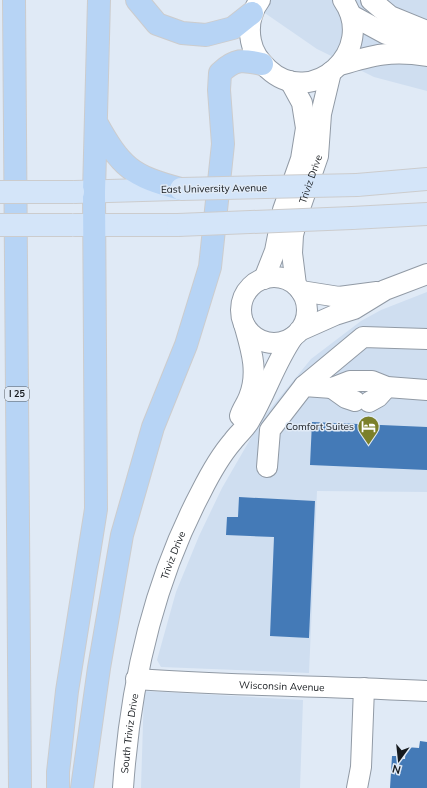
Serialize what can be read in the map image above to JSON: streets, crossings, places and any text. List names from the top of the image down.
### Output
{
  "streets": {
    "highway": ["I 25"],
    "main road": ["East University Avenue"],
    "street": ["Triviz Drive", "Wisconsin Avenue", "South Triviz Drive"]
  },
  "crossings": [
    ["Triviz Drive", "Wisconsin Avenue"],
    ["Triviz Drive", "South Triviz Drive"],
    ["Wisconsin Avenue", "South Triviz Drive"]
  ],
  "places": {
    "hotel": ["Comfort Suites"]
  },
  "north": "bottom"
}
